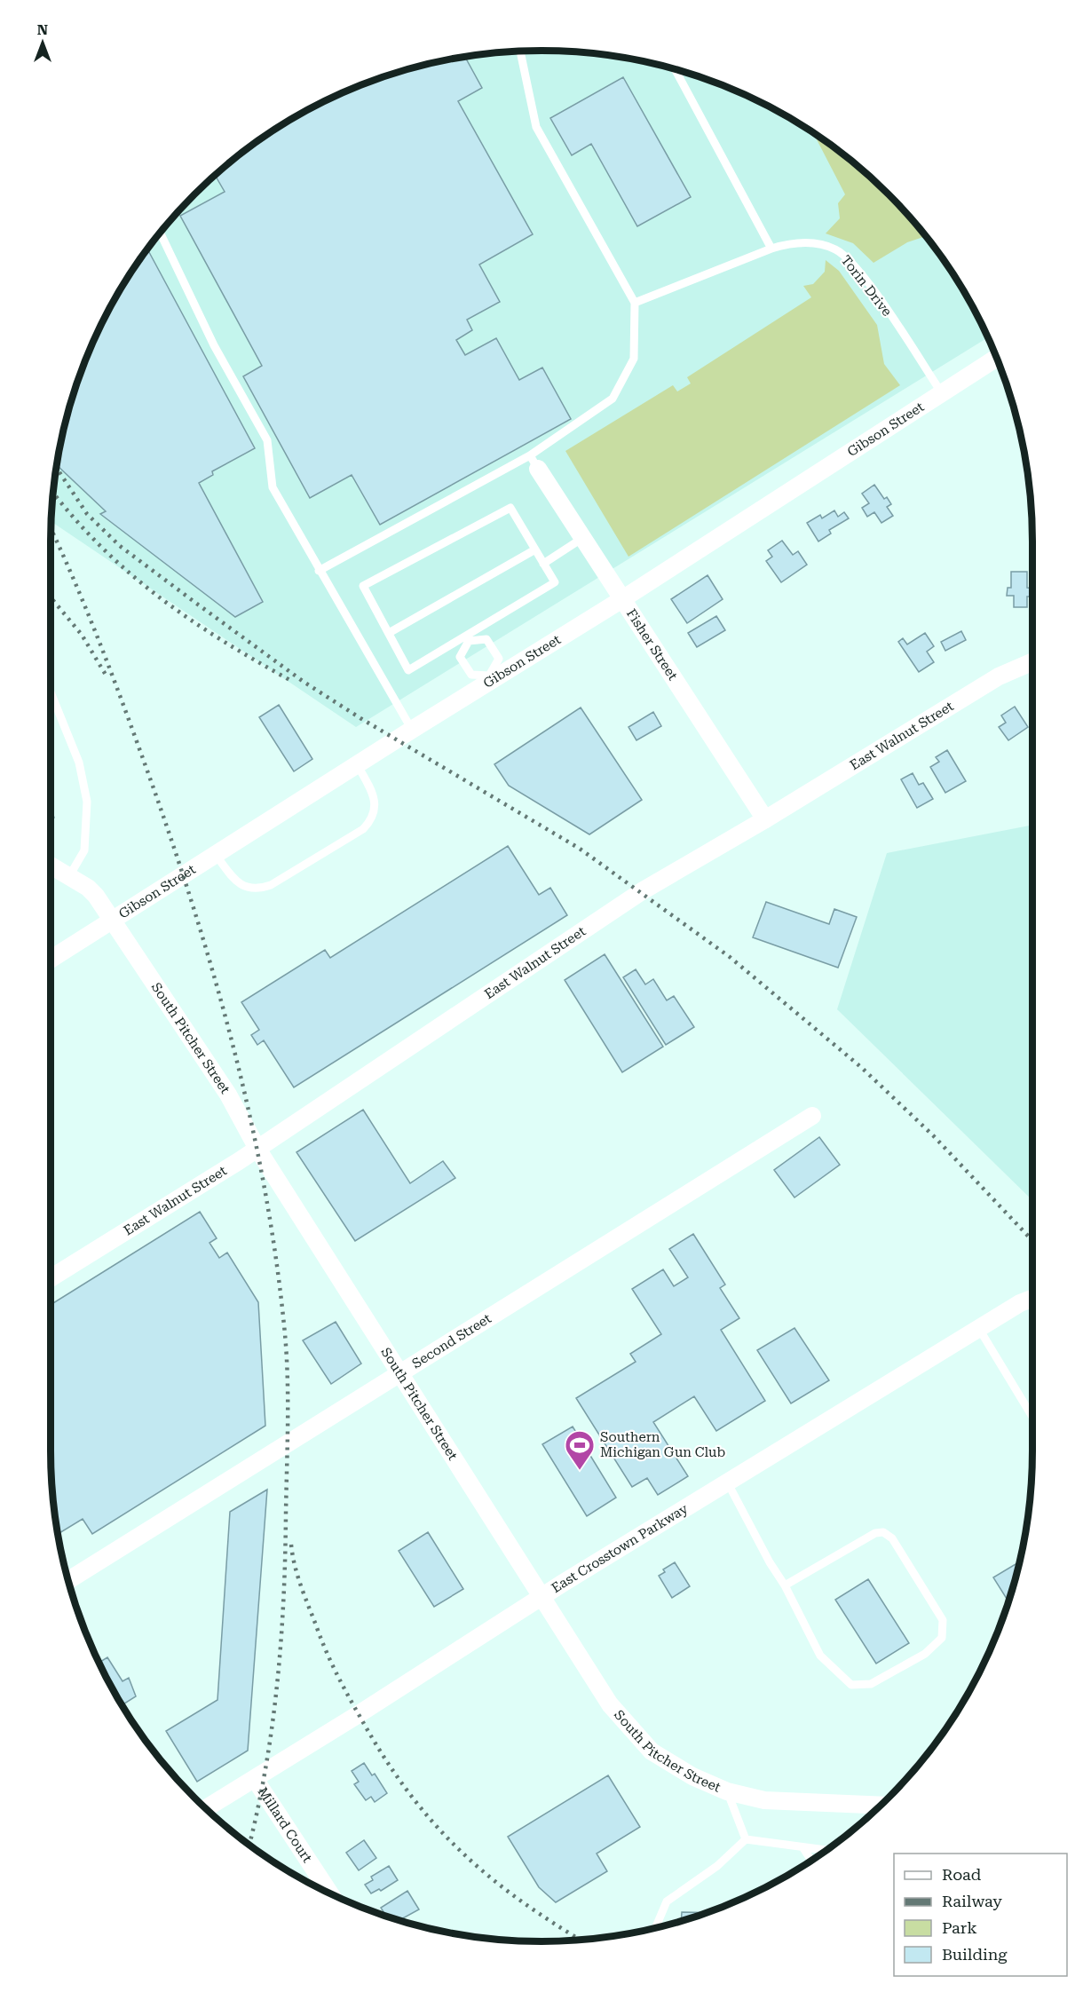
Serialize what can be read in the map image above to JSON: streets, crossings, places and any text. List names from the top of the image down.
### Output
{
  "streets": {
    "street": [
      "Gibson Street",
      "Fisher Street",
      "East Walnut Street",
      "South Pitcher Street",
      "Second Street",
      "East Crosstown Parkway",
      "Millard Court"
    ],
    "lane": ["Torin Drive"]
  },
  "crossings": [
    ["Torin Drive", "Gibson Street"],
    ["Gibson Street", "Fisher Street"],
    ["Gibson Street", "South Pitcher Street"],
    ["Fisher Street", "East Walnut Street"],
    ["East Walnut Street", "South Pitcher Street"],
    ["South Pitcher Street", "Second Street"],
    ["South Pitcher Street", "East Crosstown Parkway"],
    ["East Crosstown Parkway", "Millard Court"]
  ],
  "places": {
    "sports": ["Southern Michigan Gun Club"]
  },
  "legend": [
    "Road",
    "Railway",
    "Park",
    "Building"
  ],
  "north": "top"
}
